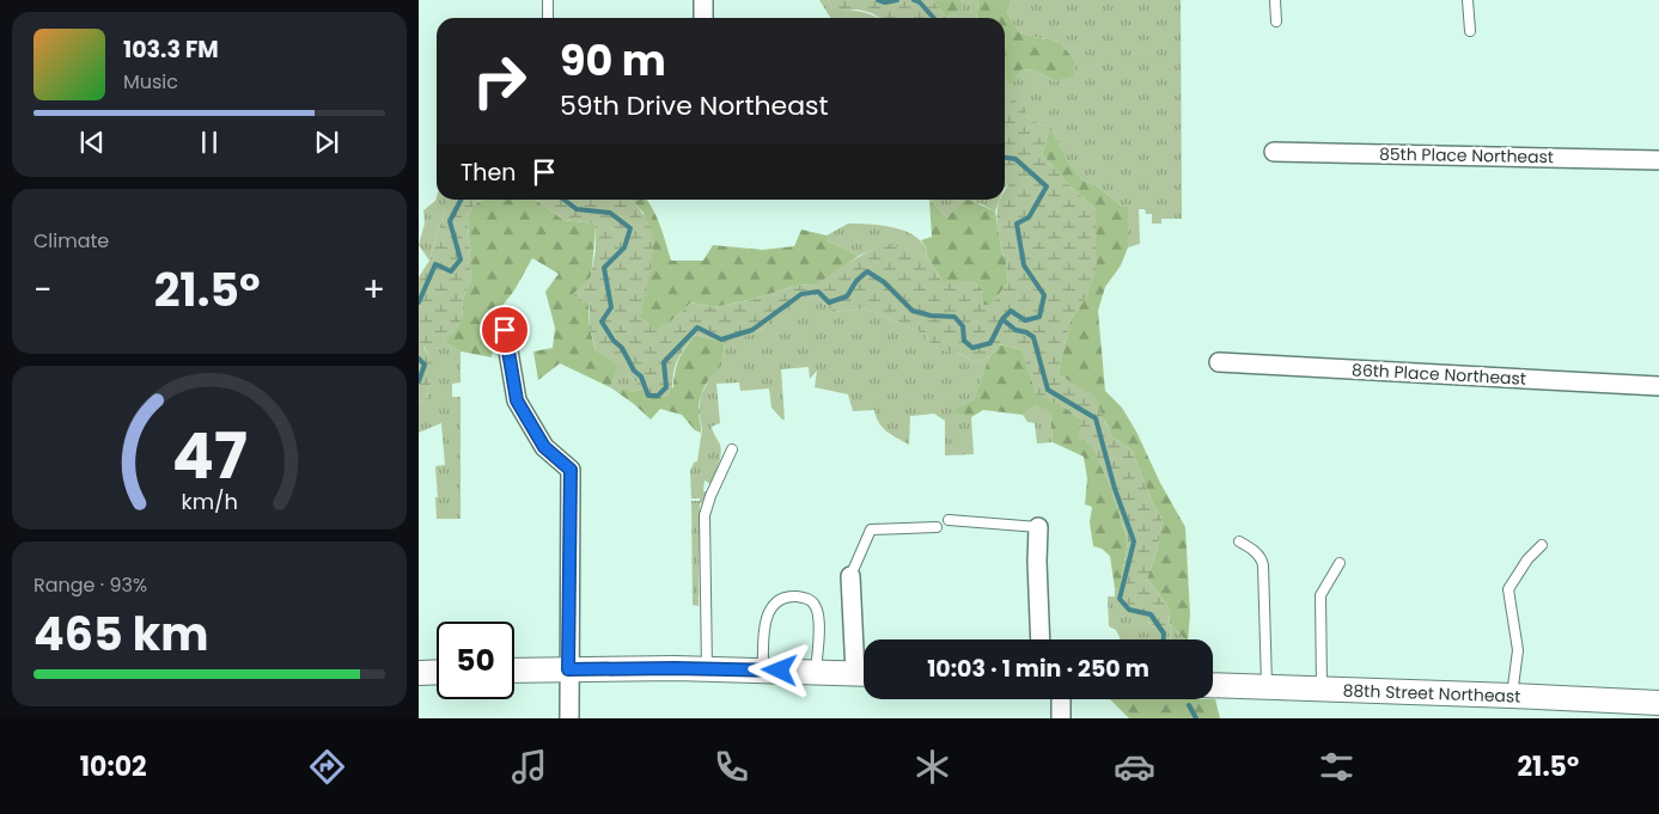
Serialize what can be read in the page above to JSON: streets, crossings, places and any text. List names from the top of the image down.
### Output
{
  "streets": {
    "main road": ["88th Street Northeast"],
    "street": ["85th Place Northeast", "86th Place Northeast"]
  },
  "page": {
    "turn": ["90 m", "59th Drive Northeast"],
    "song": ["103.3 FM", "Music"],
    "then": "Then",
    "tile": [
      "Climate",
      ["Range · 93%", "465 km"]
    ],
    "heat": ["−", "21.5°", "+"],
    "limit": "50",
    "trip": "10:03 · 1 min · 250 m",
    "tabs": ["10:02", "21.5°"],
    "gauge": ["47", "km/h"]
  }
}
